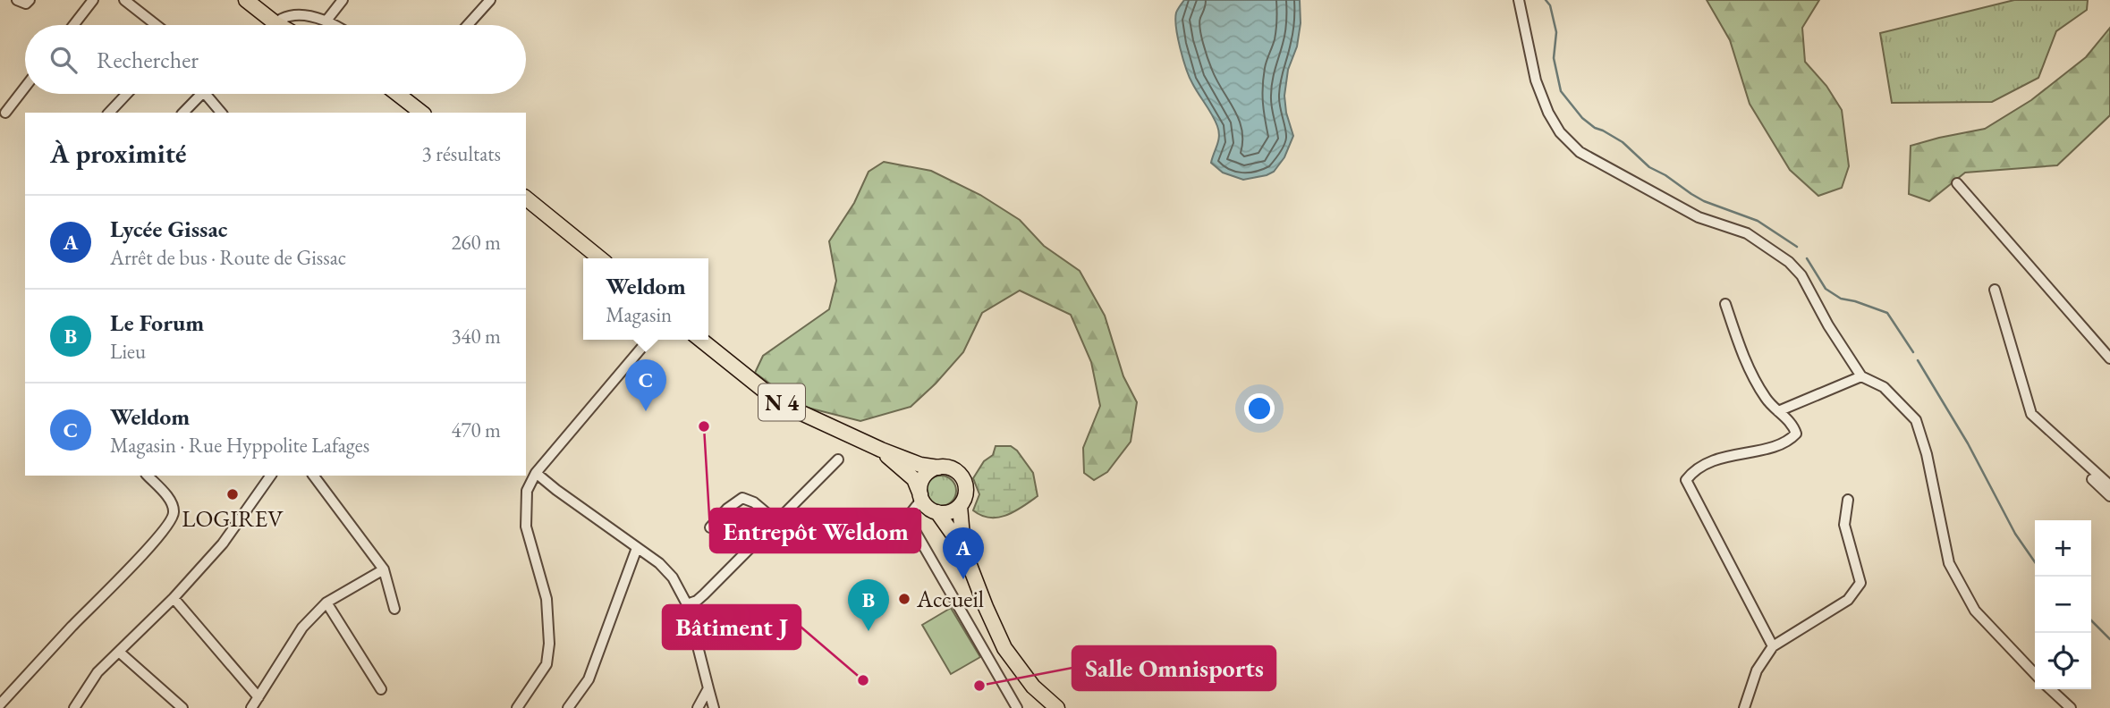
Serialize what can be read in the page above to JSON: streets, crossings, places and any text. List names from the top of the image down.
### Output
{
  "streets": {
    "main road": ["N 4"]
  },
  "places": [
    "Entrepôt Weldom",
    "LOGIREV",
    "Accueil",
    "Bâtiment J",
    "Salle Omnisports"
  ],
  "page": {
    "search": "Rechercher",
    "heading": ["À proximité", "3 résultats"],
    "list": [
      {
        "mark": "A",
        "name": "Lycée Gissac",
        "note": "Arrêt de bus · Route de Gissac",
        "value": "260 m"
      },
      {
        "mark": "B",
        "name": "Le Forum",
        "note": "Lieu",
        "value": "340 m"
      },
      {
        "mark": "C",
        "name": "Weldom",
        "note": "Magasin · Rue Hyppolite Lafages",
        "value": "470 m"
      }
    ],
    "popup": ["Weldom", "Magasin"],
    "pins": ["C", "A", "B"],
    "map_buttons": ["+", "−"]
  }
}
